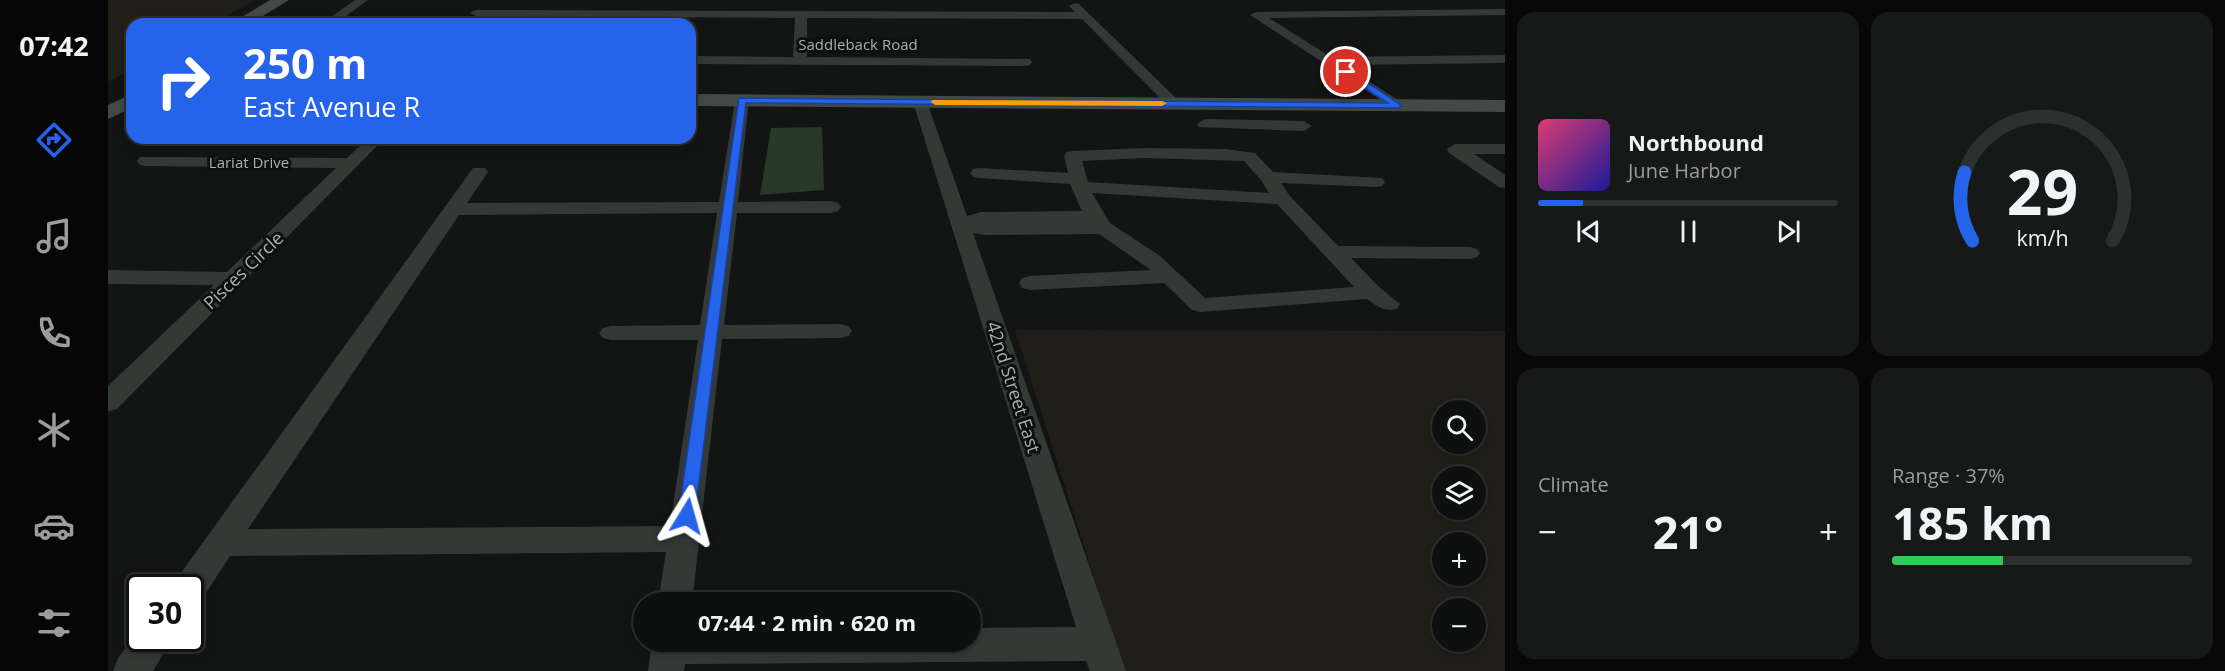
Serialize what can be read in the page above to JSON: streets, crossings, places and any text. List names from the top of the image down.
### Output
{
  "streets": {
    "street": [
      "Saddleback Road",
      "Lariat Drive",
      "Pisces Circle",
      "42nd Street East"
    ]
  },
  "crossings": [
    ["Lariat Drive", "Pisces Circle"]
  ],
  "page": {
    "tabs": "07:42",
    "turn": ["250 m", "East Avenue R"],
    "song": ["Northbound", "June Harbor"],
    "tile": [
      "Climate",
      ["Range · 37%", "185 km"]
    ],
    "map_buttons": ["+", "−"],
    "heat": ["−", "21°", "+"],
    "limit": "30",
    "trip": "07:44 · 2 min · 620 m",
    "gauge": ["29", "km/h"]
  }
}
